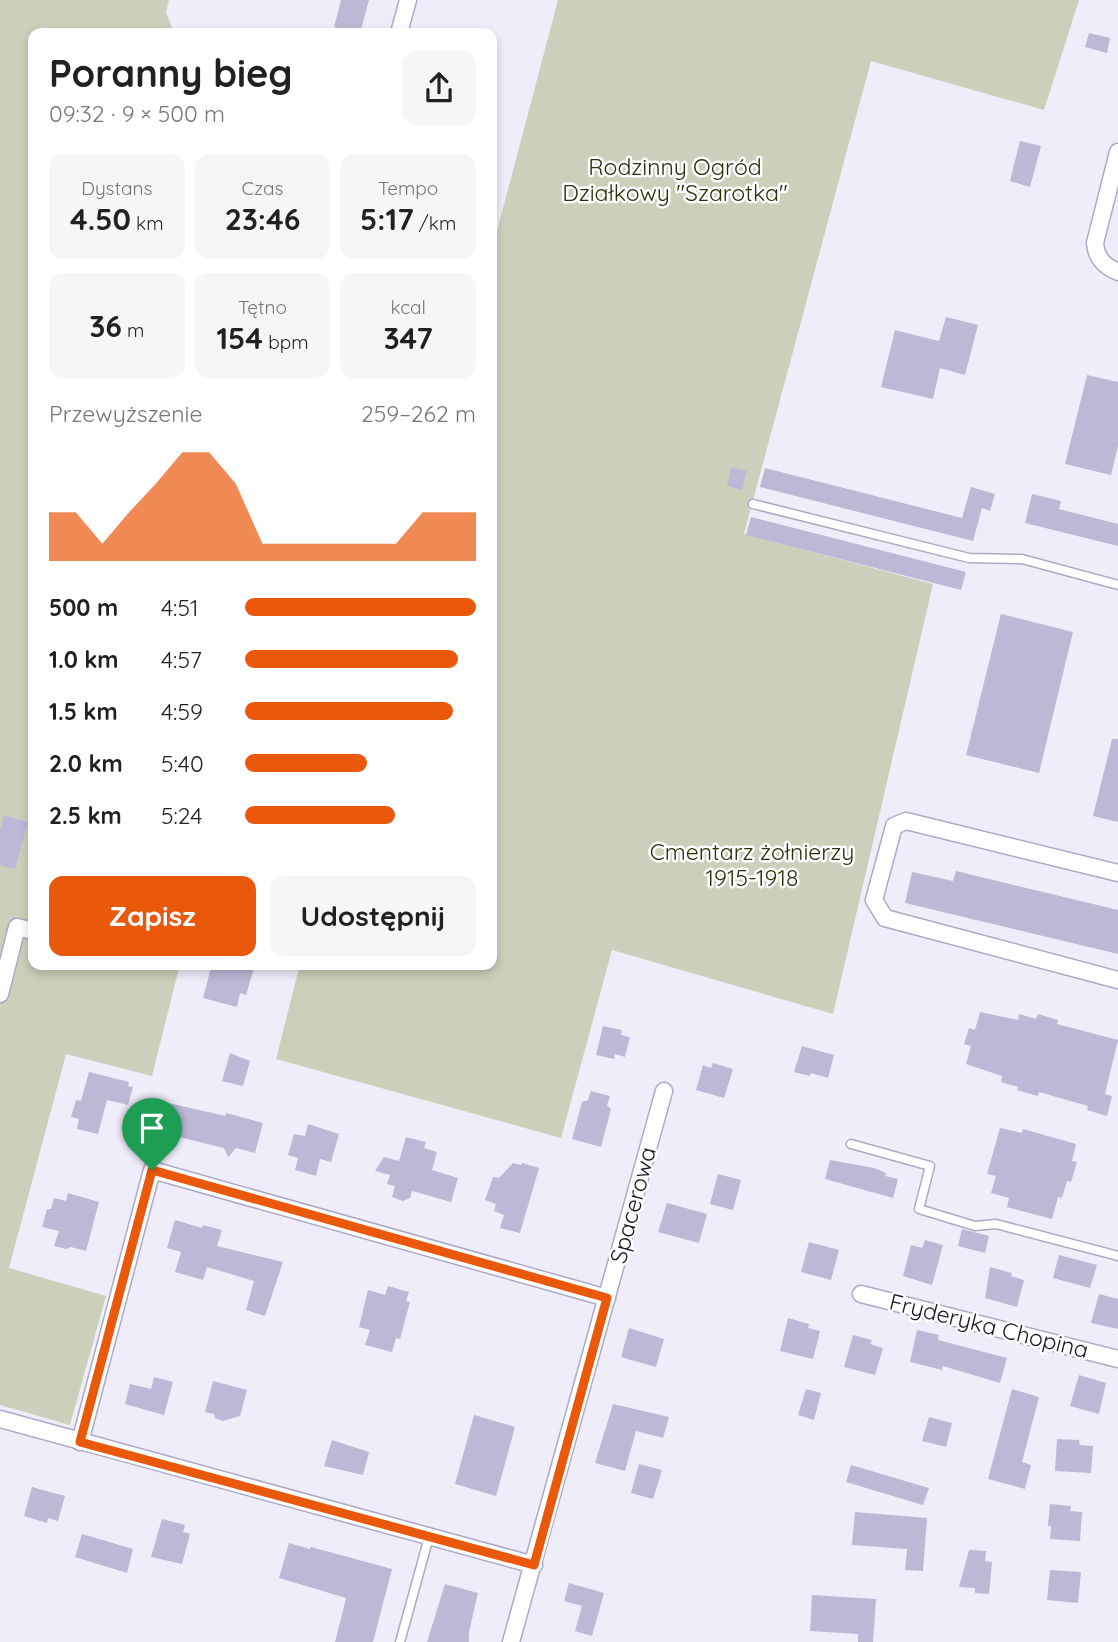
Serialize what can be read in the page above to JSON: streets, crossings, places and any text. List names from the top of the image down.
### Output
{
  "streets": {
    "street": ["Spacerowa", "Fryderyka Chopina"]
  },
  "parks": ["Rodzinny Ogród Działkowy \"Szarotka\"", "Cmentarz żołnierzy 1915-1918"],
  "page": {
    "heading": ["Poranny bieg", "09:32 · 9 × 500 m"],
    "stats": [
      ["Dystans", "4.50 km"],
      ["Czas", "23:46"],
      ["Tempo", "5:17 /km"],
      ["36 m"],
      ["Tętno", "154 bpm"],
      ["kcal", "347"]
    ],
    "chart": ["Przewyższenie", "259–262 m"],
    "list": [
      {
        "name": "500 m",
        "note": "4:51"
      },
      {
        "name": "1.0 km",
        "note": "4:57"
      },
      {
        "name": "1.5 km",
        "note": "4:59"
      },
      {
        "name": "2.0 km",
        "note": "5:40"
      },
      {
        "name": "2.5 km",
        "note": "5:24"
      }
    ],
    "buttons": ["Zapisz", "Udostępnij"]
  }
}
